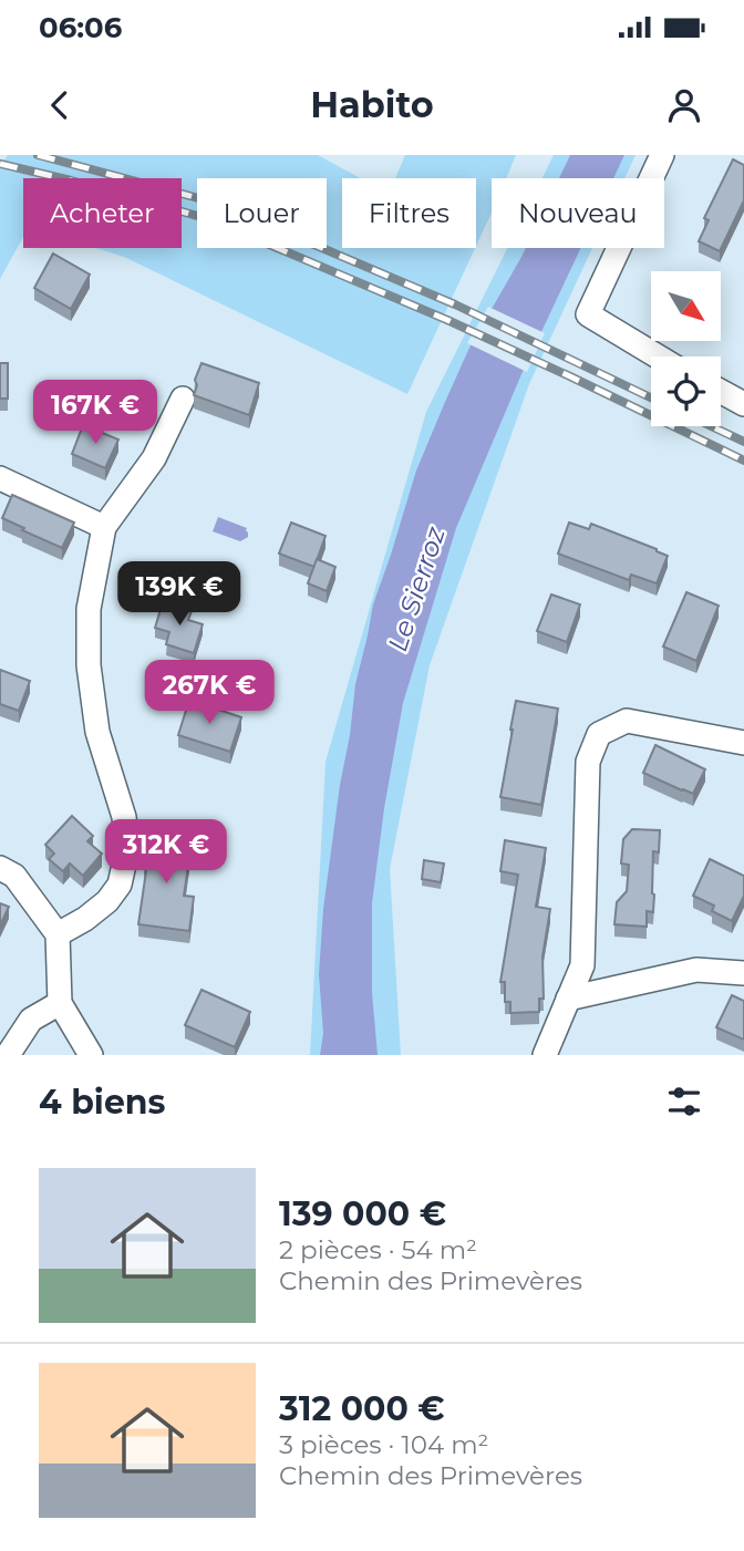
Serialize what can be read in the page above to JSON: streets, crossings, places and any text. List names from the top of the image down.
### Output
{
  "water": ["Le Sierroz"],
  "north": "bottom right",
  "page": {
    "status": "06:06",
    "header": "Habito",
    "chip": [
      "Acheter",
      "Louer",
      "Filtres",
      "Nouveau"
    ],
    "price": [
      "167K €",
      "139K €",
      "267K €",
      "312K €"
    ],
    "heading": "4 biens",
    "list": [
      {
        "name": "139 000 €",
        "note": "2 pièces · 54 m² · Chemin des Primevères"
      },
      {
        "name": "312 000 €",
        "note": "3 pièces · 104 m² · Chemin des Primevères"
      }
    ]
  }
}
